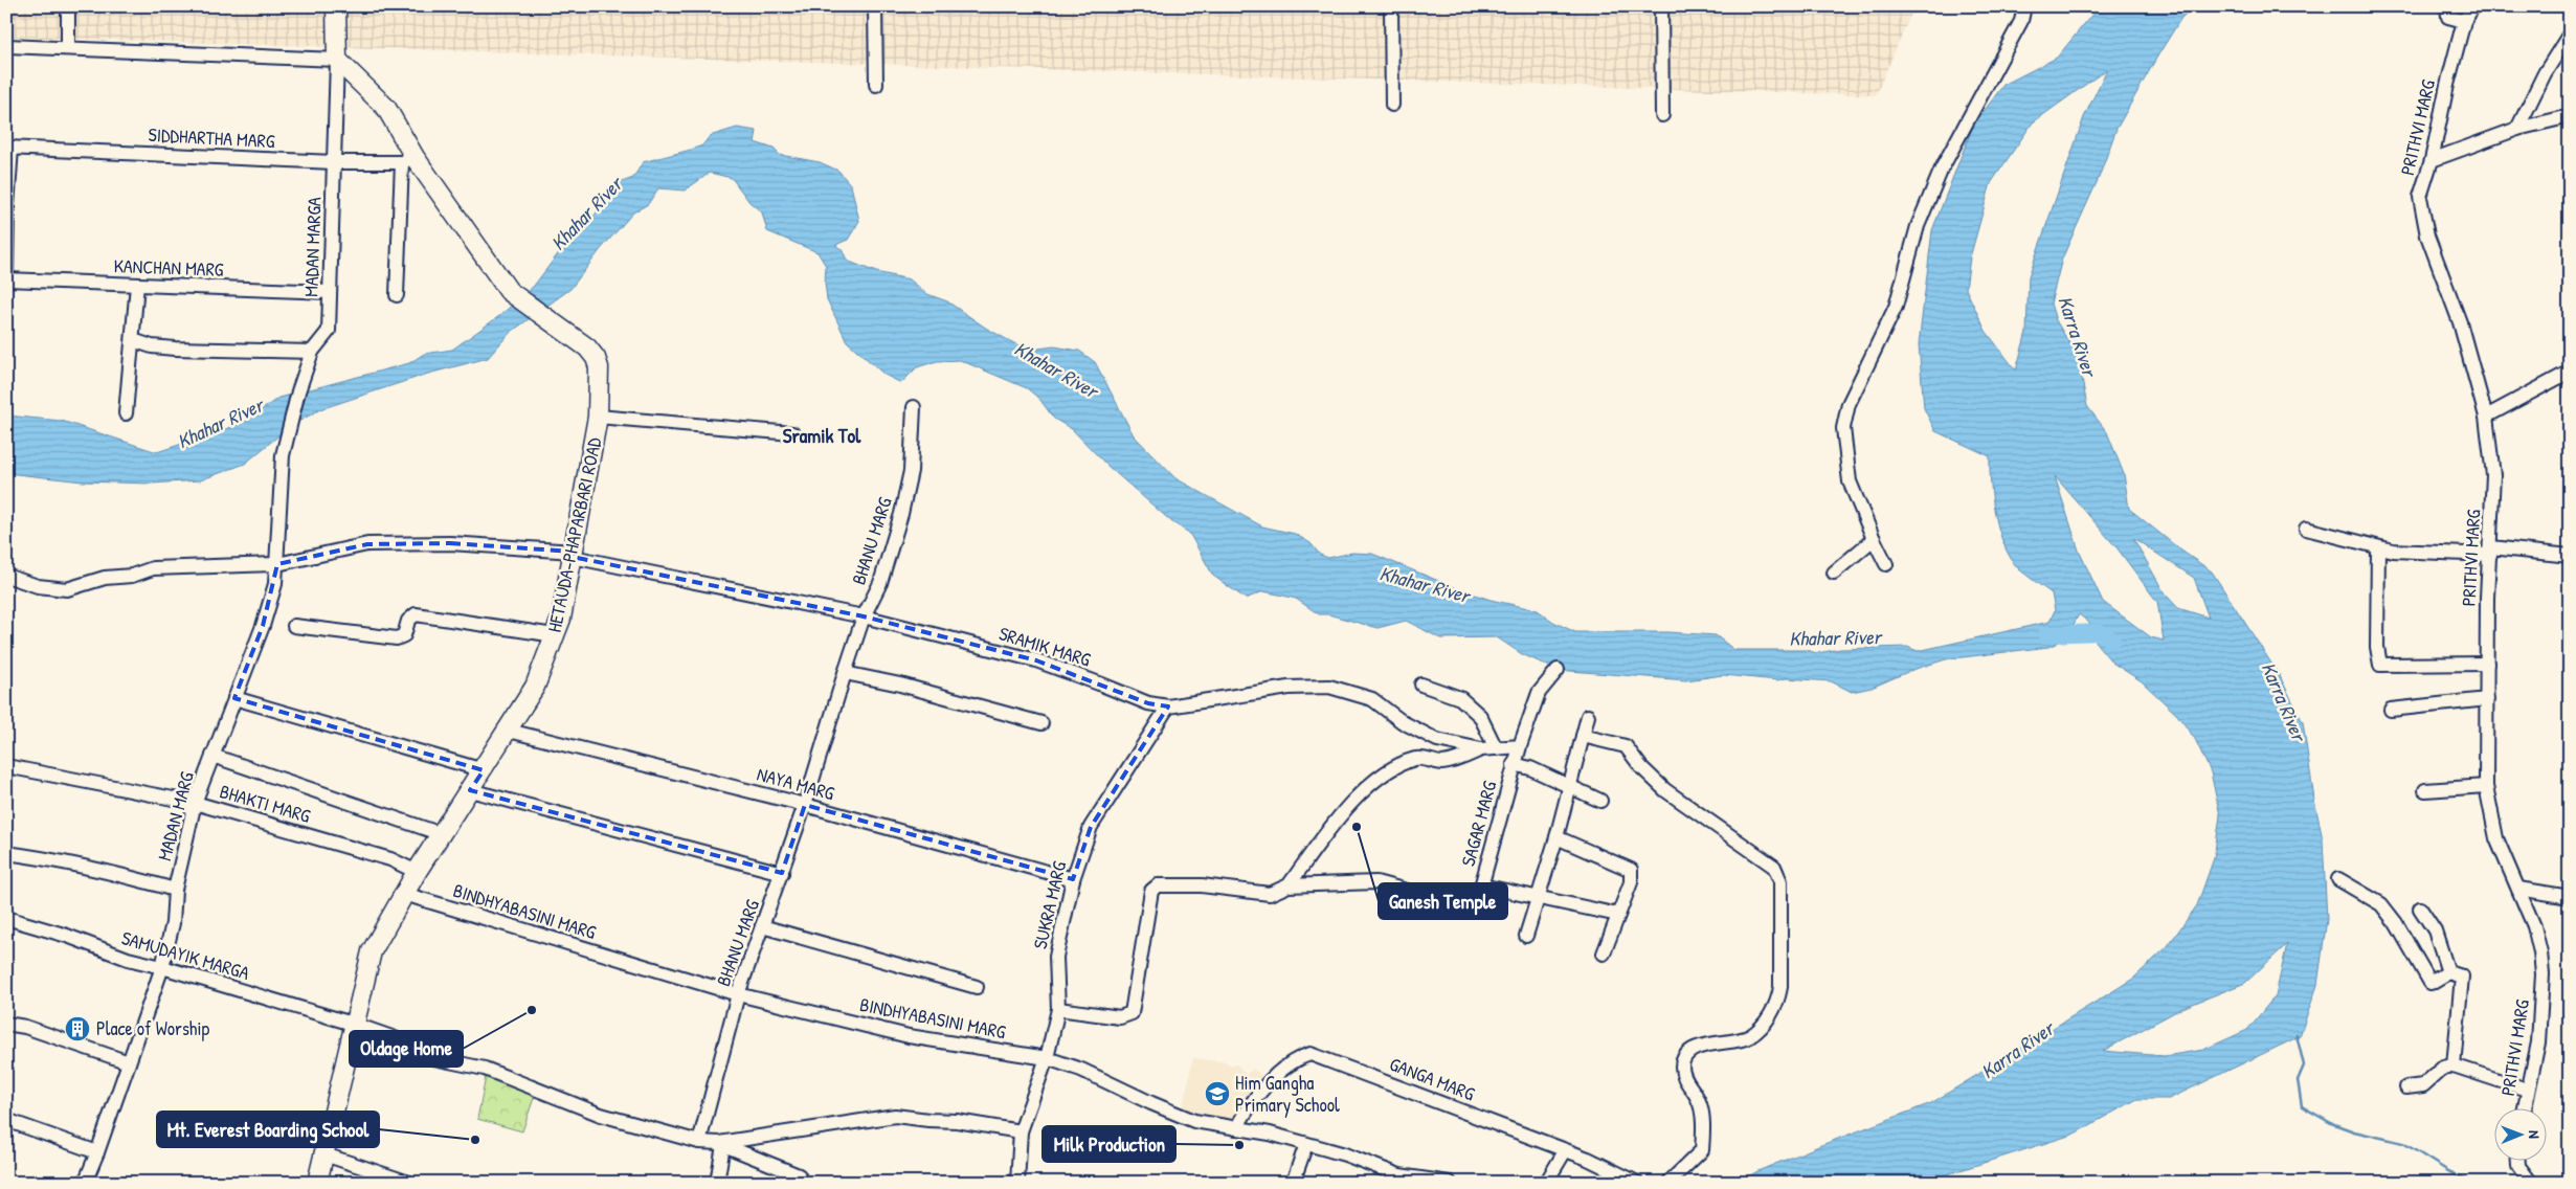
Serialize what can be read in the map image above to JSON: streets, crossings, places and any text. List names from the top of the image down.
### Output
{
  "streets": {
    "highway": ["HETAUDA-PHAPARBARI ROAD"],
    "street": [
      "PRITHVI MARG",
      "SIDDHARTHA MARG",
      "MADAN MARGA",
      "KANCHAN MARG",
      "BHANU MARG",
      "SRAMIK MARG",
      "NAYA MARG",
      "BHAKTI MARG",
      "MADAN MARG",
      "SAGAR MARG",
      "SUKRA MARG",
      "BINDHYABASINI MARG",
      "SAMUDAYIK MARGA",
      "GANGA MARG"
    ]
  },
  "crossings": [
    ["SIDDHARTHA MARG", "MADAN MARGA"],
    ["SIDDHARTHA MARG", "HETAUDA-PHAPARBARI ROAD"],
    ["MADAN MARGA", "KANCHAN MARG"],
    ["MADAN MARGA", "HETAUDA-PHAPARBARI ROAD"],
    ["MADAN MARGA", "MADAN MARG"],
    ["HETAUDA-PHAPARBARI ROAD", "SRAMIK MARG"],
    ["HETAUDA-PHAPARBARI ROAD", "NAYA MARG"],
    ["HETAUDA-PHAPARBARI ROAD", "BHAKTI MARG"],
    ["HETAUDA-PHAPARBARI ROAD", "BINDHYABASINI MARG"],
    ["HETAUDA-PHAPARBARI ROAD", "SAMUDAYIK MARGA"],
    ["BHANU MARG", "SRAMIK MARG"],
    ["BHANU MARG", "NAYA MARG"],
    ["BHANU MARG", "BINDHYABASINI MARG"],
    ["SRAMIK MARG", "MADAN MARG"],
    ["SRAMIK MARG", "SAGAR MARG"],
    ["SRAMIK MARG", "SUKRA MARG"],
    ["NAYA MARG", "SUKRA MARG"],
    ["BHAKTI MARG", "MADAN MARG"],
    ["MADAN MARG", "SAMUDAYIK MARGA"],
    ["SUKRA MARG", "BINDHYABASINI MARG"],
    ["BINDHYABASINI MARG", "GANGA MARG"]
  ],
  "districts": ["Sramik Tol"],
  "water": ["Khahar River", "Karra River"],
  "places": {
    "other": [
      "Ganesh Temple",
      "Oldage Home",
      "Mt. Everest Boarding School",
      "Milk Production"
    ],
    "building": ["Place of Worship"],
    "school or university": ["Him Gangha Primary School"]
  },
  "north": "right"
}
